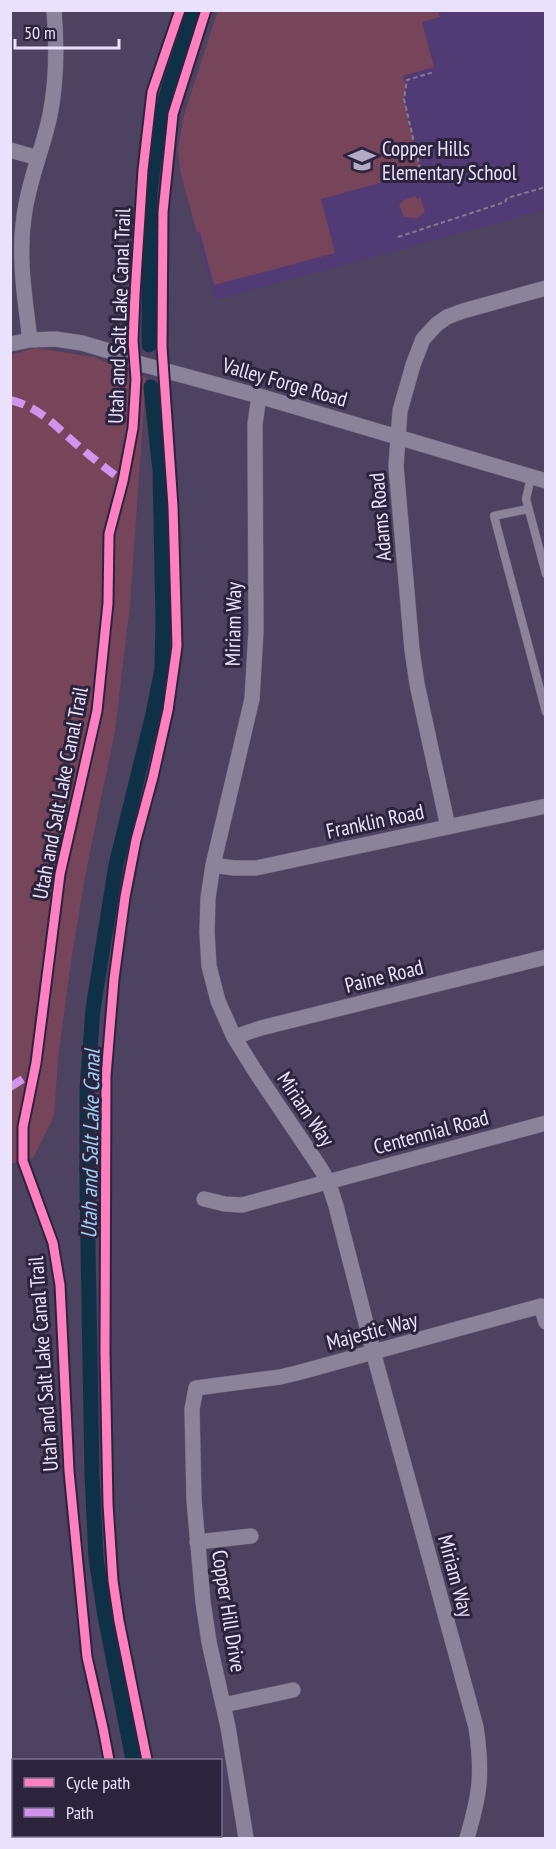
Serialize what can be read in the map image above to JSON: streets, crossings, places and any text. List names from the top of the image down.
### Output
{
  "streets": {
    "street": [
      "Valley Forge Road",
      "Adams Road",
      "Miriam Way",
      "Franklin Road",
      "Paine Road",
      "Centennial Road",
      "Majestic Way",
      "Copper Hill Drive"
    ],
    "cycle path": ["Utah and Salt Lake Canal Trail"]
  },
  "crossings": [
    ["Valley Forge Road", "Adams Road"],
    ["Valley Forge Road", "Miriam Way"],
    ["Adams Road", "Franklin Road"],
    ["Miriam Way", "Franklin Road"],
    ["Miriam Way", "Paine Road"],
    ["Miriam Way", "Centennial Road"],
    ["Miriam Way", "Majestic Way"],
    ["Majestic Way", "Copper Hill Drive"]
  ],
  "water": ["Utah and Salt Lake Canal"],
  "places": {
    "school or university": ["Copper Hills Elementary School"]
  },
  "legend": ["Cycle path", "Path"],
  "scale_bar": "50 m"
}
